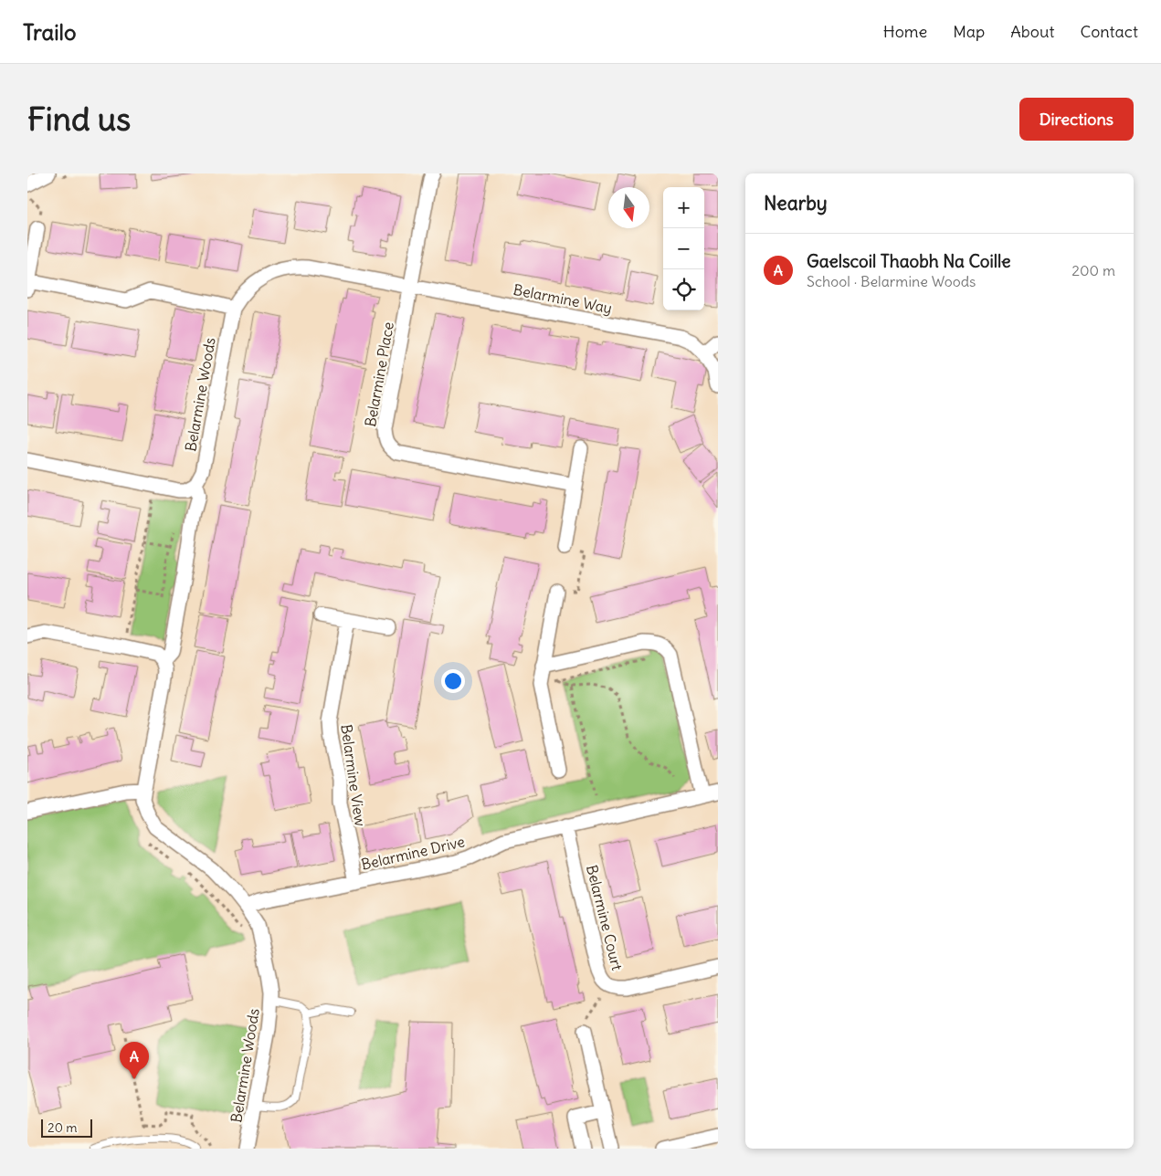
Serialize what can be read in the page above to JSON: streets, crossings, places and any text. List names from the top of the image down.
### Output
{
  "streets": {
    "street": [
      "Belarmine Way",
      "Belarmine Place",
      "Belarmine Woods",
      "Belarmine View",
      "Belarmine Drive",
      "Belarmine Court"
    ]
  },
  "crossings": [
    ["Belarmine Way", "Belarmine Place"],
    ["Belarmine Way", "Belarmine Woods"],
    ["Belarmine Place", "Belarmine Woods"],
    ["Belarmine Woods", "Belarmine Drive"],
    ["Belarmine View", "Belarmine Drive"],
    ["Belarmine Drive", "Belarmine Court"]
  ],
  "scale_bar": "20 m",
  "north": "bottom",
  "page": {
    "header": "Trailo",
    "nav": [
      "Home",
      "Map",
      "About",
      "Contact"
    ],
    "buttons": "Directions",
    "title": "Find us",
    "heading": "Nearby",
    "map_buttons": ["+", "−"],
    "list": [
      {
        "mark": "A",
        "name": "Gaelscoil Thaobh Na Coille",
        "note": "School · Belarmine Woods",
        "value": "200 m"
      }
    ],
    "pins": "A",
    "scale": "20 m"
  }
}
